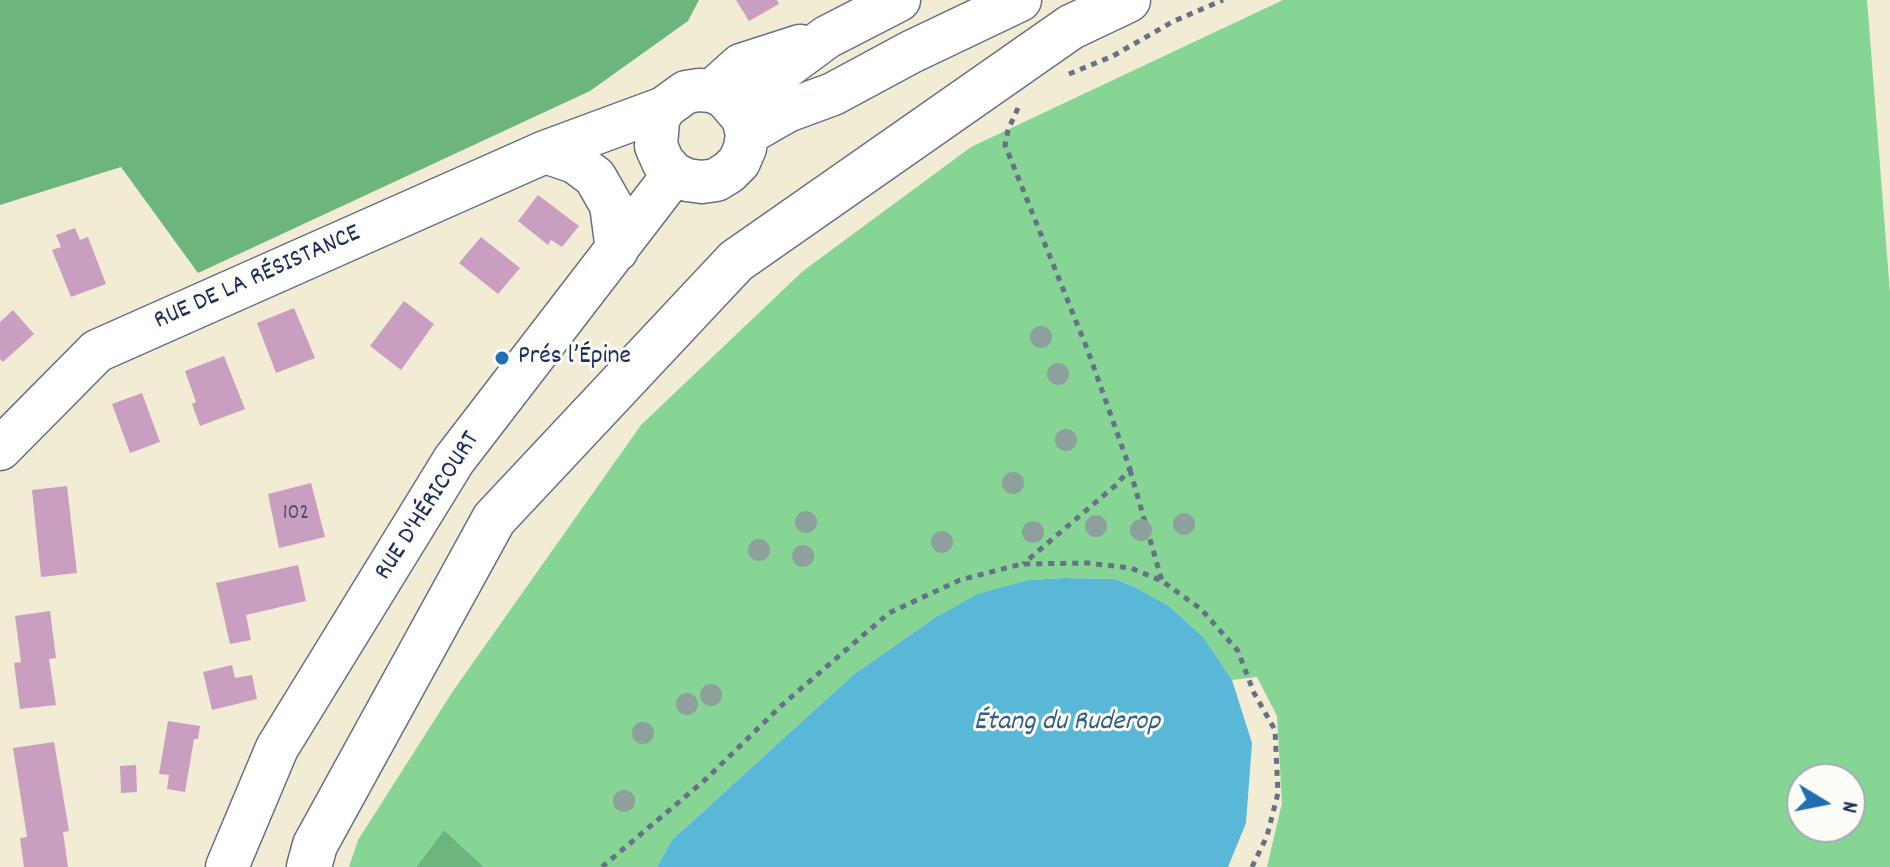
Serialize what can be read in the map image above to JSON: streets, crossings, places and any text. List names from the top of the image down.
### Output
{
  "streets": {
    "street": ["RUE DE LA RÉSISTANCE", "RUE D'HÉRICOURT"]
  },
  "crossings": [
    ["RUE DE LA RÉSISTANCE", "RUE D'HÉRICOURT"]
  ],
  "water": ["Étang du Ruderop"],
  "places": ["Prés l’Épine"],
  "house_numbers": ["102"],
  "north": "right"
}
